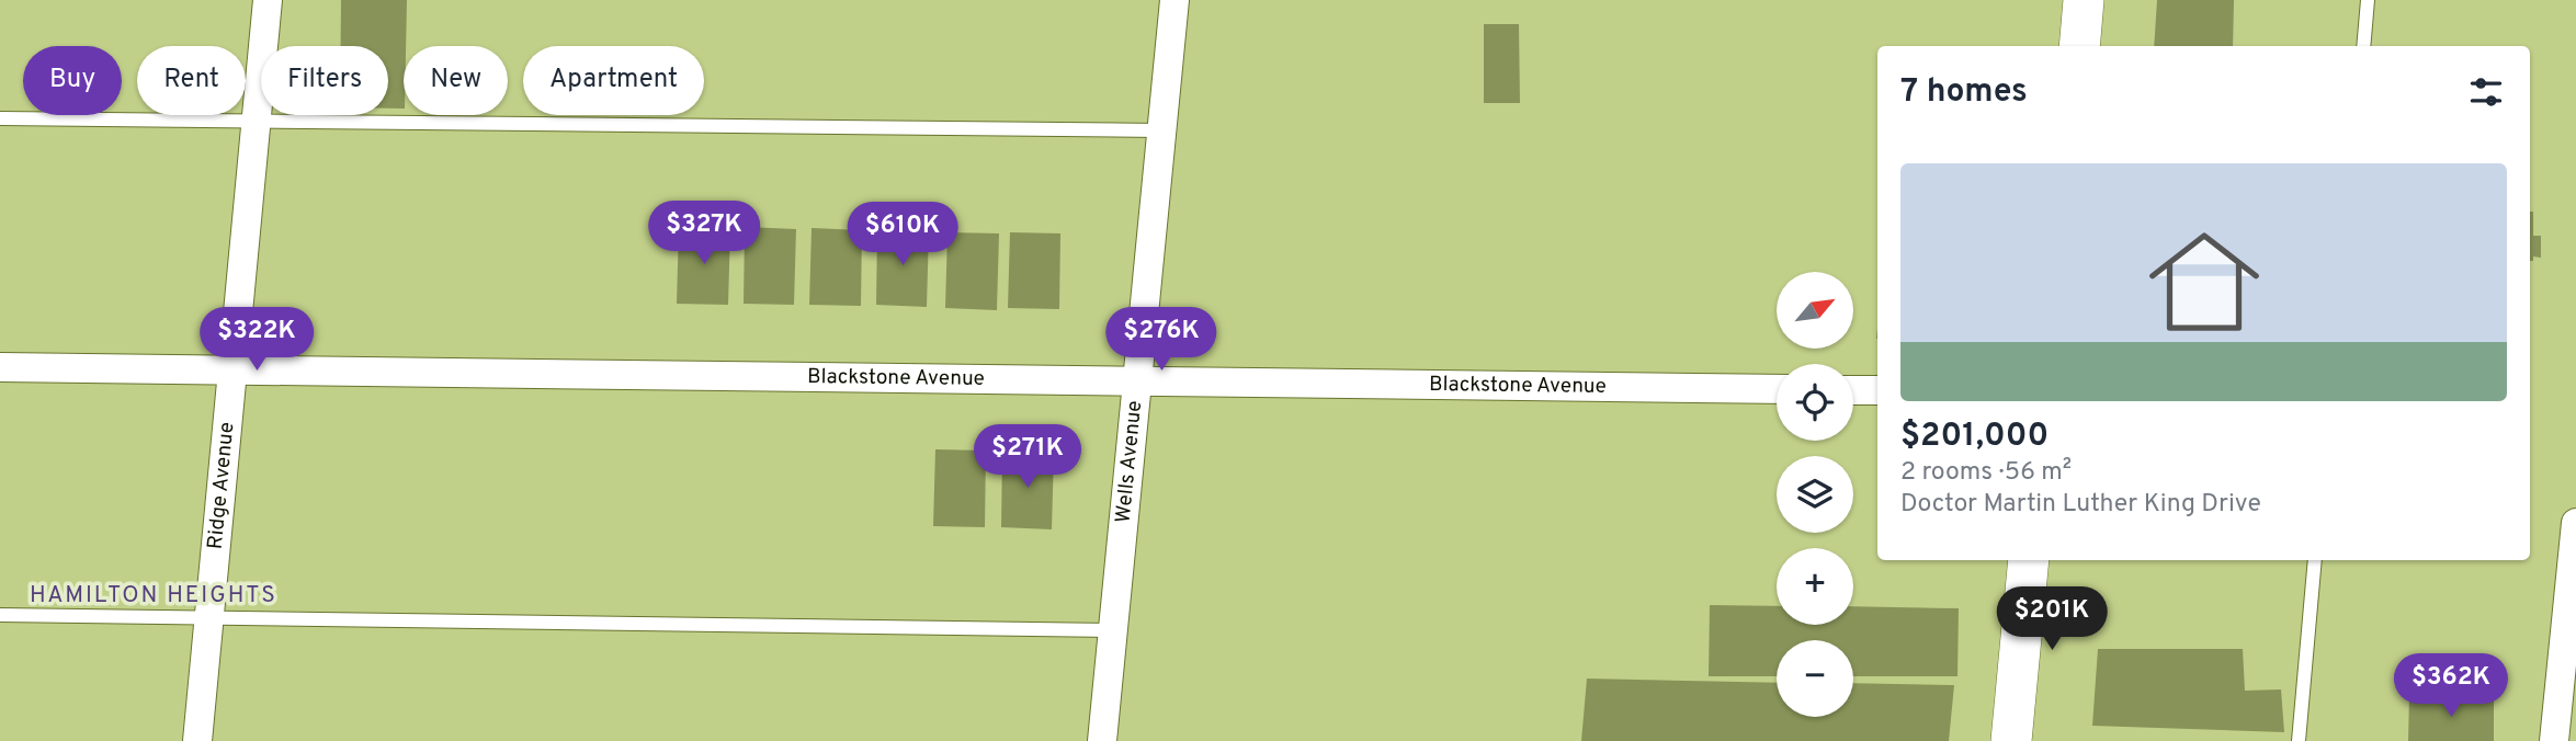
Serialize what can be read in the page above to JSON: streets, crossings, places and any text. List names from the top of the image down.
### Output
{
  "streets": {
    "street": ["Blackstone Avenue", "Wells Avenue", "Ridge Avenue"]
  },
  "crossings": [
    ["Blackstone Avenue", "Wells Avenue"],
    ["Blackstone Avenue", "Ridge Avenue"]
  ],
  "districts": ["HAMILTON HEIGHTS"],
  "north": "top right",
  "page": {
    "chip": [
      "Buy",
      "Rent",
      "Filters",
      "New",
      "Apartment"
    ],
    "heading": "7 homes",
    "list": [
      {
        "name": "$201,000",
        "note": "2 rooms · 56 m² · Doctor Martin Luther King Drive"
      }
    ],
    "price": [
      "$327K",
      "$610K",
      "$322K",
      "$276K",
      "$271K",
      "$201K",
      "$362K"
    ],
    "map_buttons": ["+", "−"]
  }
}
